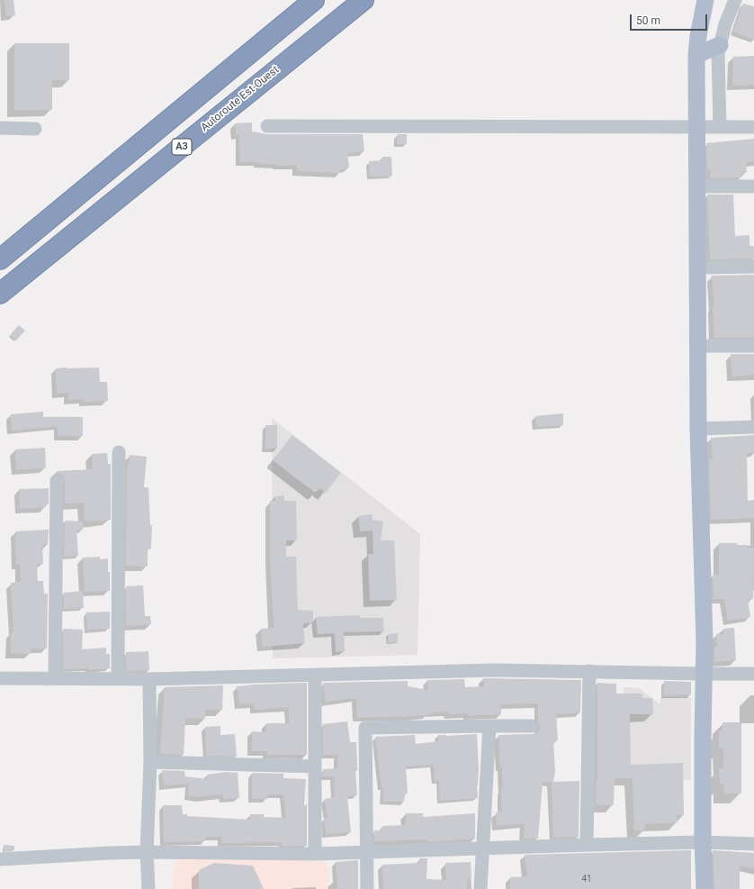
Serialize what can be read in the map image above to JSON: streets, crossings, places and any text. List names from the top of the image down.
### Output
{
  "streets": {
    "highway": ["Autoroute Est-Ouest", "A3"]
  },
  "house_numbers": ["41"],
  "scale_bar": "50 m"
}
